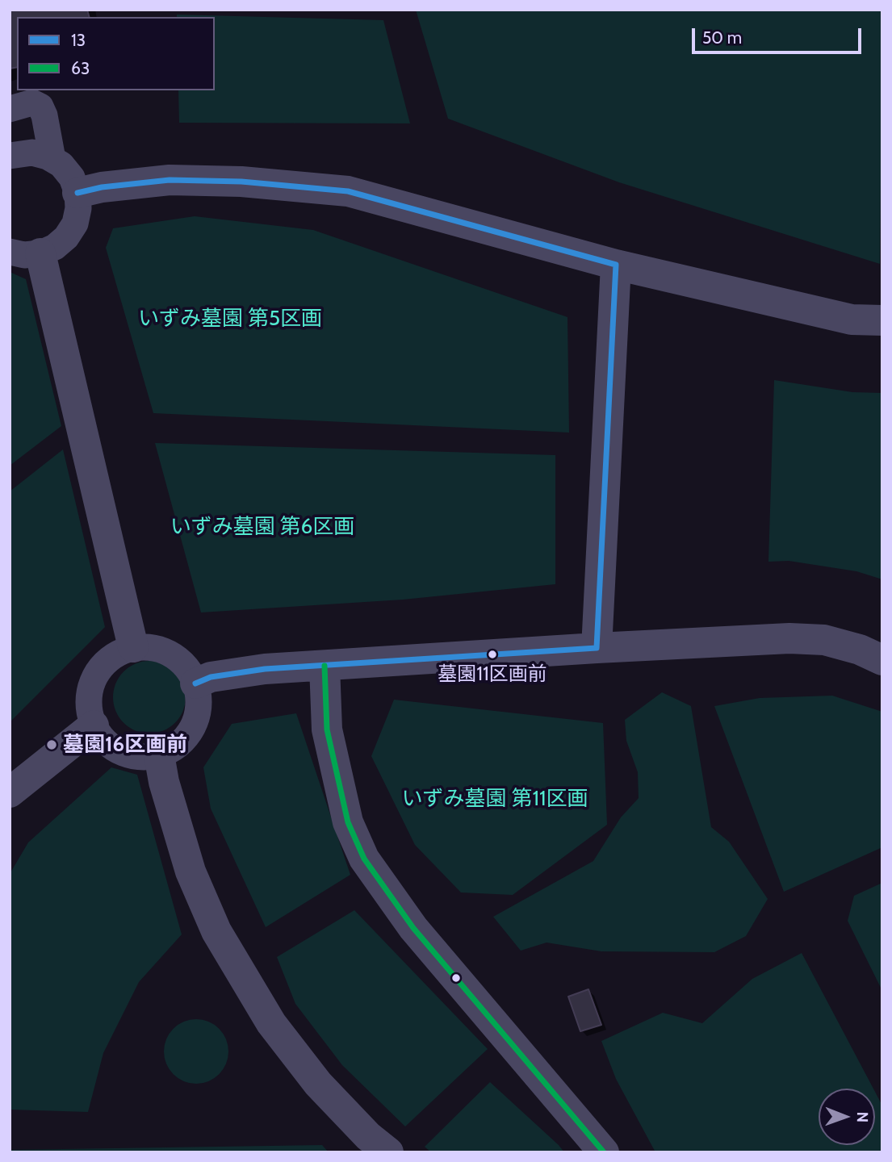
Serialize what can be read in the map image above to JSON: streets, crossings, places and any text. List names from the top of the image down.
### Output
{
  "parks": ["いずみ墓園 第5区画", "いずみ墓園 第6区画", "いずみ墓園 第11区画"],
  "places": ["墓園11区画前", "墓園16区画前"],
  "lines": ["transit line 13", "transit line 63"],
  "legend": ["13", "63"],
  "scale_bar": "50 m",
  "north": "right"
}
